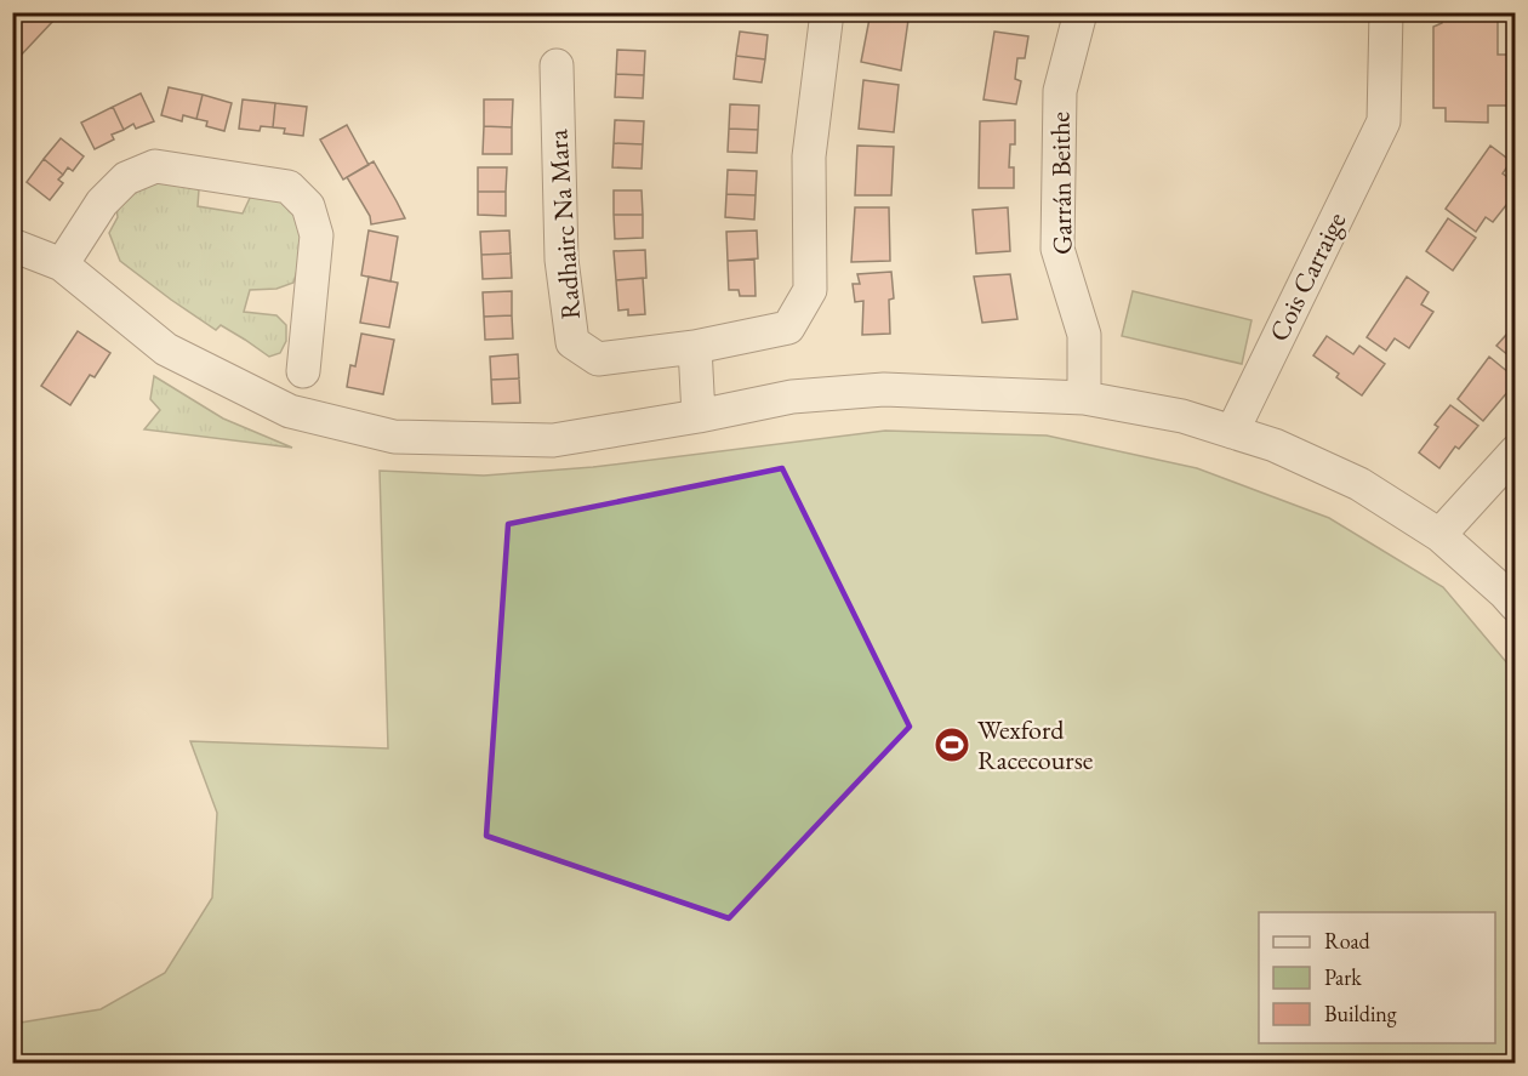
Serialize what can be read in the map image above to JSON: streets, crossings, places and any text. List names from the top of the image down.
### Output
{
  "streets": {
    "street": ["Garrán Beithe", "Radhairc Na Mara", "Cois Carraige"]
  },
  "places": {
    "sports": ["Wexford Racecourse"]
  },
  "legend": ["Road", "Park", "Building"]
}
